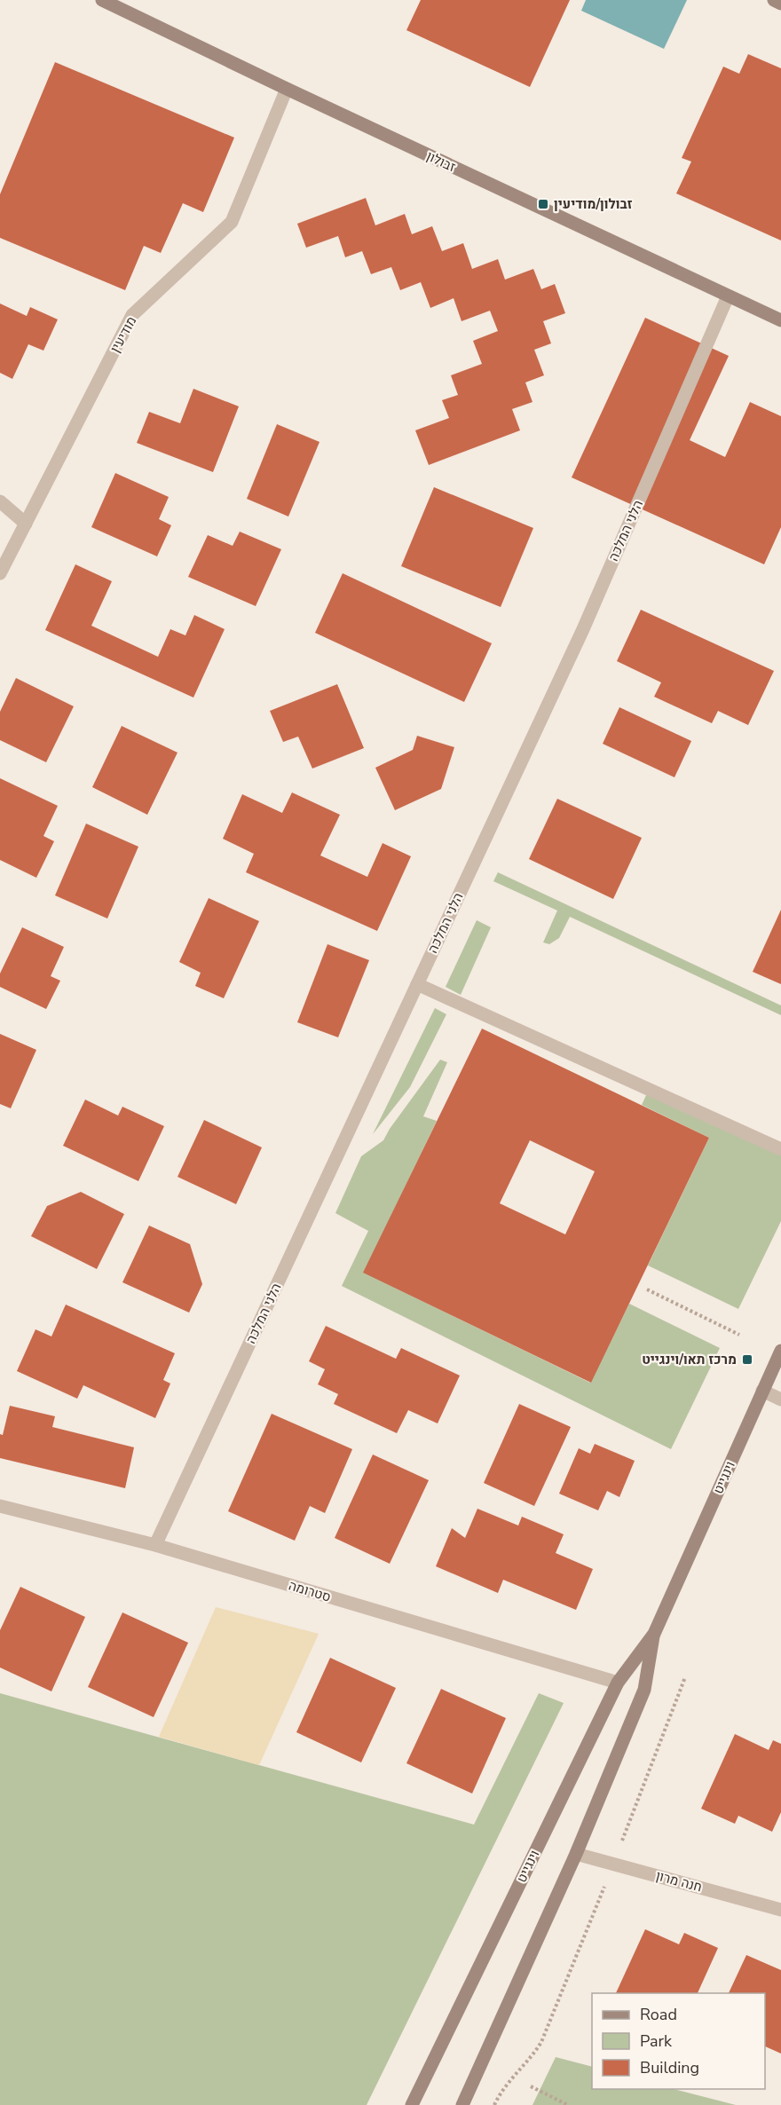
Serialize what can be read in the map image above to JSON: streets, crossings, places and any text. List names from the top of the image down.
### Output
{
  "streets": {
    "street": [
      "זבולון",
      "מודיעין",
      "הלני המלכה",
      "וינגייט",
      "סטרומה",
      "חנה מרון"
    ]
  },
  "crossings": [
    ["זבולון", "מודיעין"],
    ["זבולון", "הלני המלכה"],
    ["הלני המלכה", "סטרומה"],
    ["וינגייט", "סטרומה"],
    ["וינגייט", "חנה מרון"]
  ],
  "places": {
    "transit": ["זבולון/מודיעין", "מרכז תאו/וינגייט"]
  },
  "legend": ["Road", "Park", "Building"]
}
